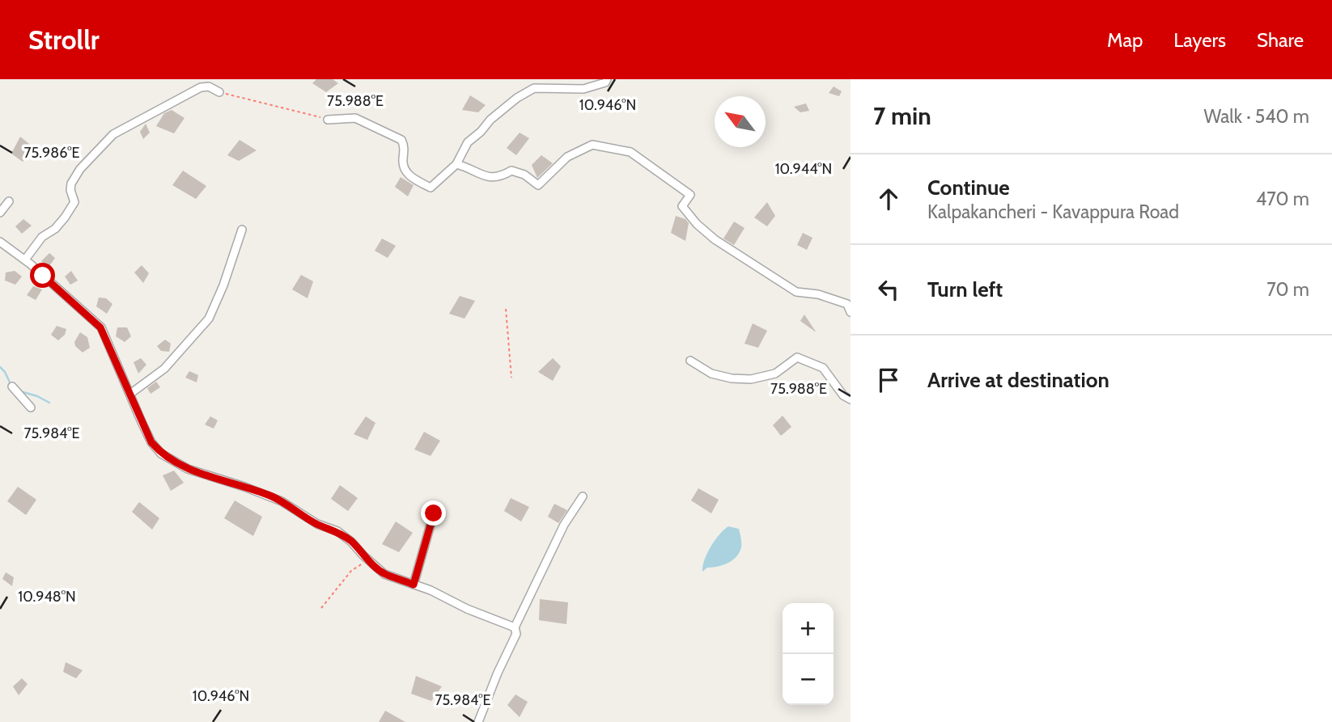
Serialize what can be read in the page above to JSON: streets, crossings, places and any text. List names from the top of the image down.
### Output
{
  "north": "top left",
  "page": {
    "header": "Strollr",
    "nav": ["Map", "Layers", "Share"],
    "heading": ["7 min", "Walk · 540 m"],
    "list": [
      ["Continue", "Kalpakancheri - Kavappura Road", "470 m"],
      ["Turn left", "70 m"],
      "Arrive at destination"
    ],
    "map_buttons": ["+", "−"]
  },
  "coordinates": [
    "75.988°E",
    "10.946°N",
    "75.986°E",
    "10.944°N",
    "75.984°E",
    "10.948°N"
  ]
}
